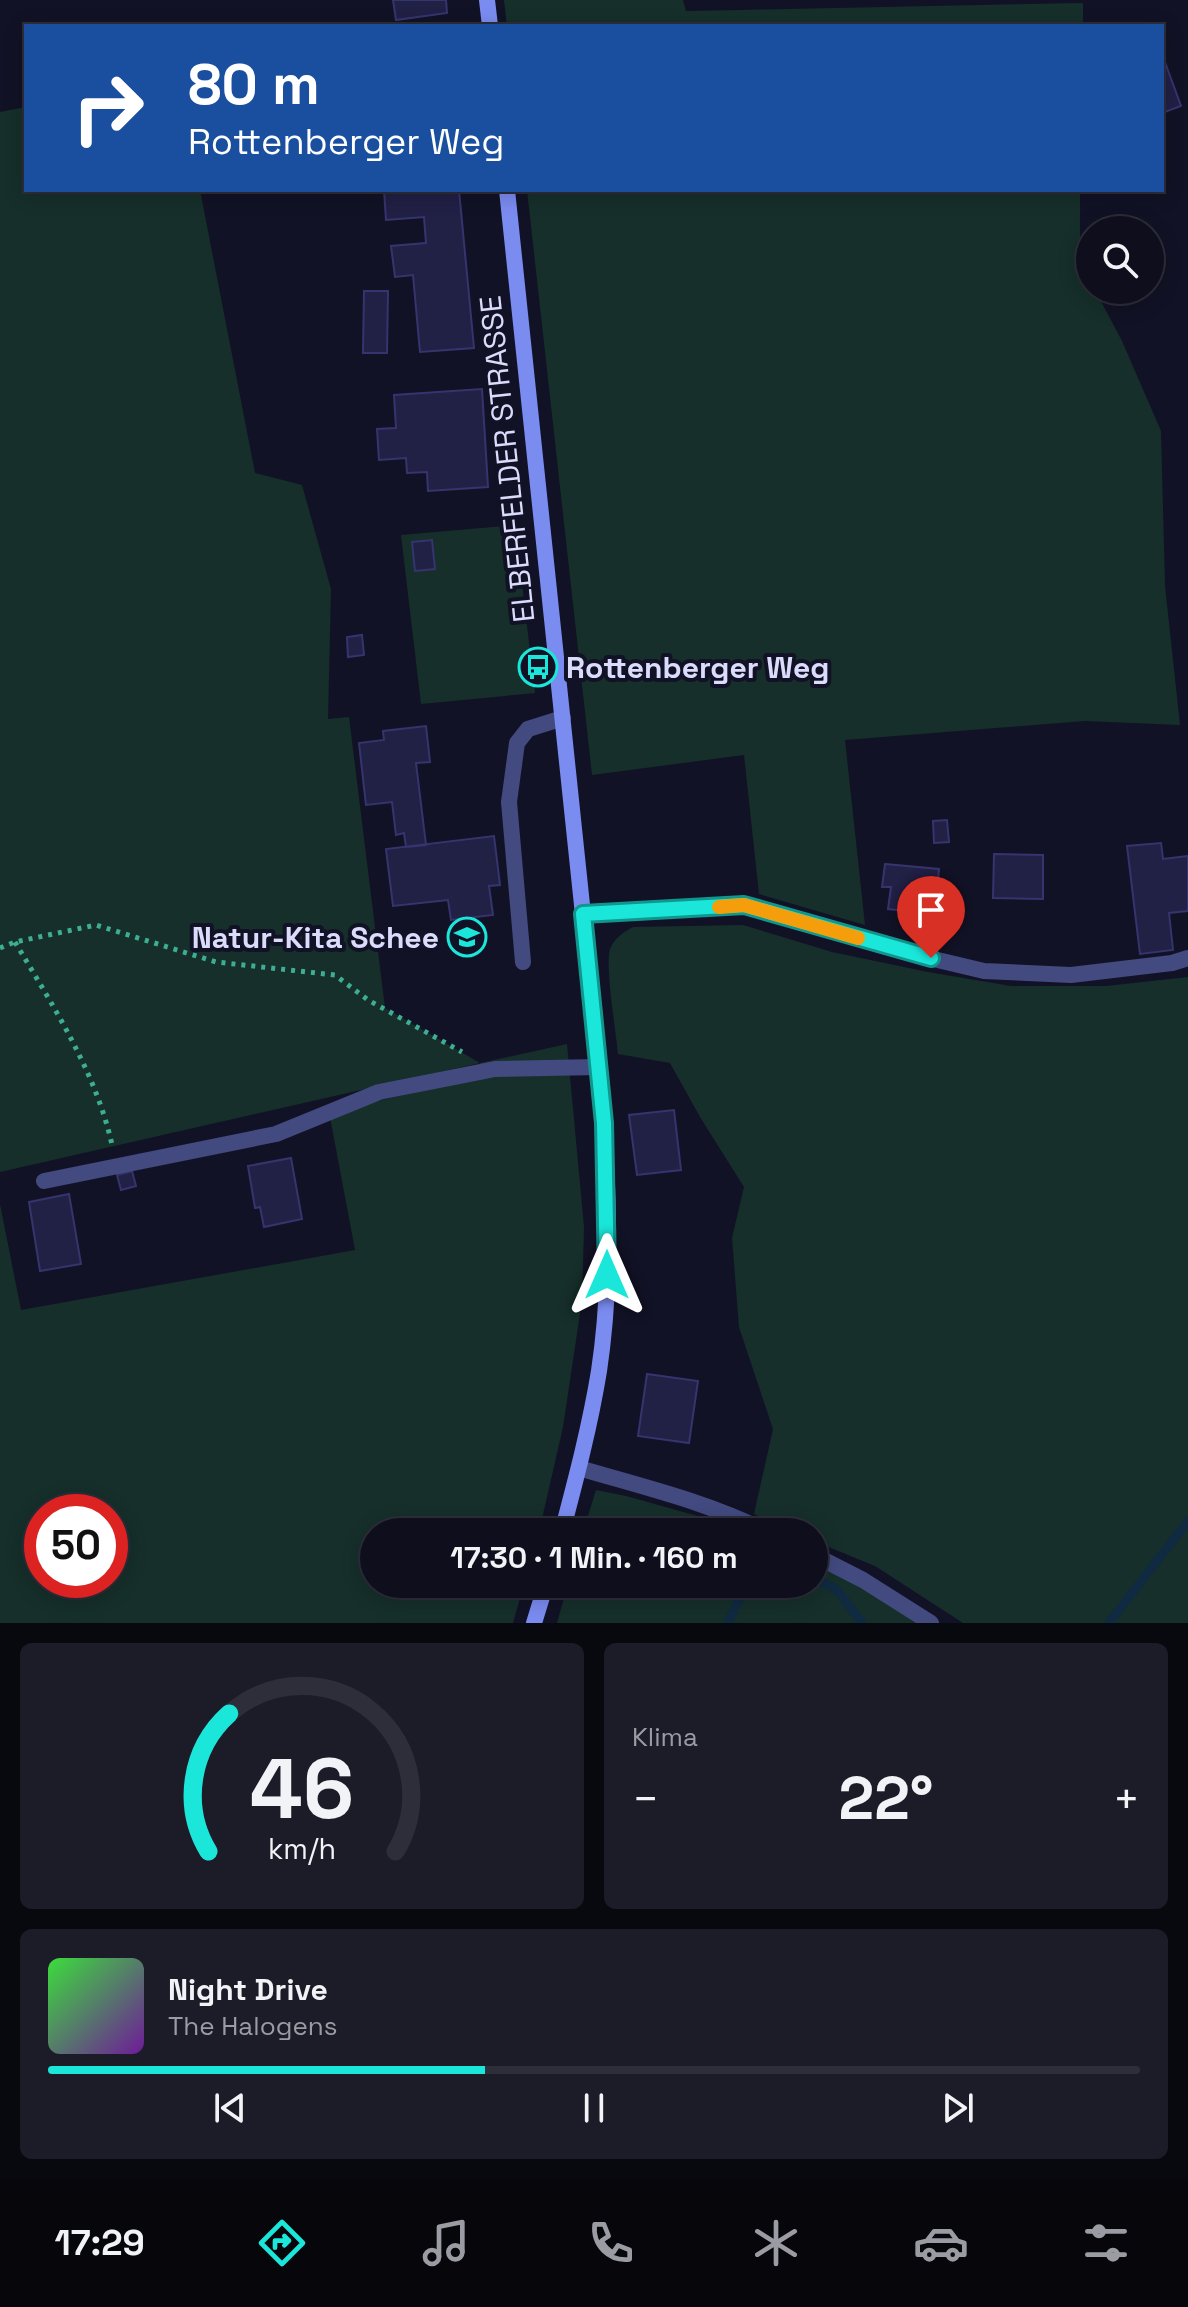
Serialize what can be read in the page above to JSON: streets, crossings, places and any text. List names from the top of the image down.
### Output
{
  "streets": {
    "main road": ["ELBERFELDER STRASSE"]
  },
  "places": {
    "bus stop": ["Rottenberger Weg"],
    "school or university": ["Natur-Kita Schee"]
  },
  "page": {
    "turn": ["80 m", "Rottenberger Weg"],
    "limit": "50",
    "trip": "17:30 · 1 Min. · 160 m",
    "tile": "Klima",
    "heat": ["−", "22°", "+"],
    "song": ["Night Drive", "The Halogens"],
    "tabs": "17:29",
    "gauge": ["46", "km/h"]
  }
}
